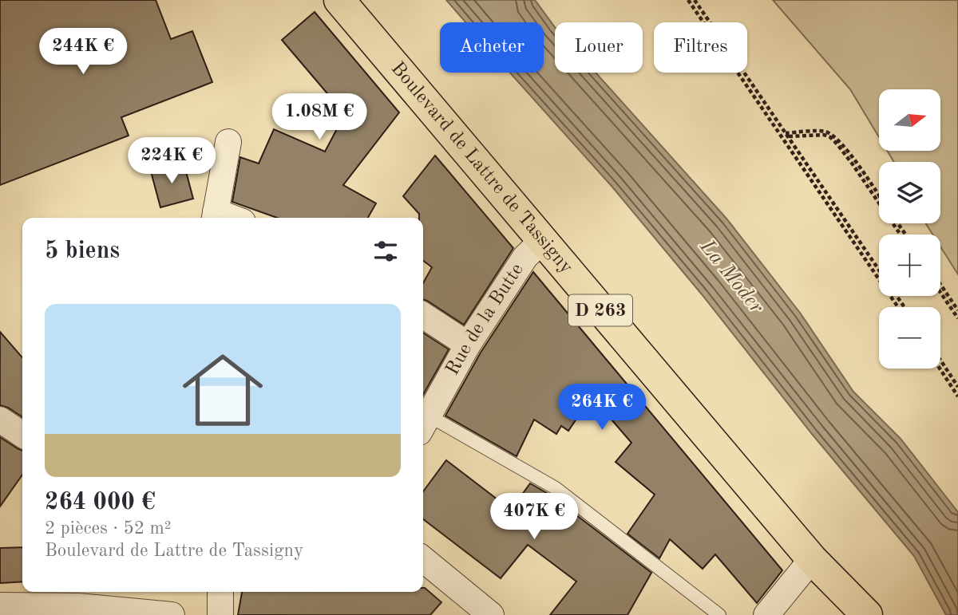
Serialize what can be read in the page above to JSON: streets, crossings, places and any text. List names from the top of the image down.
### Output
{
  "streets": {
    "main road": ["Boulevard de Lattre de Tassigny", "D 263"],
    "street": ["Rue de la Butte"]
  },
  "crossings": [
    ["Boulevard de Lattre de Tassigny", "Rue de la Butte"]
  ],
  "water": ["La Moder"],
  "north": "right",
  "page": {
    "chip": ["Acheter", "Louer", "Filtres"],
    "price": [
      "244K €",
      "1.08M €",
      "224K €",
      "264K €",
      "407K €"
    ],
    "map_buttons": ["+", "−"],
    "heading": "5 biens",
    "list": [
      {
        "name": "264 000 €",
        "note": "2 pièces · 52 m² · Boulevard de Lattre de Tassigny"
      }
    ]
  }
}
